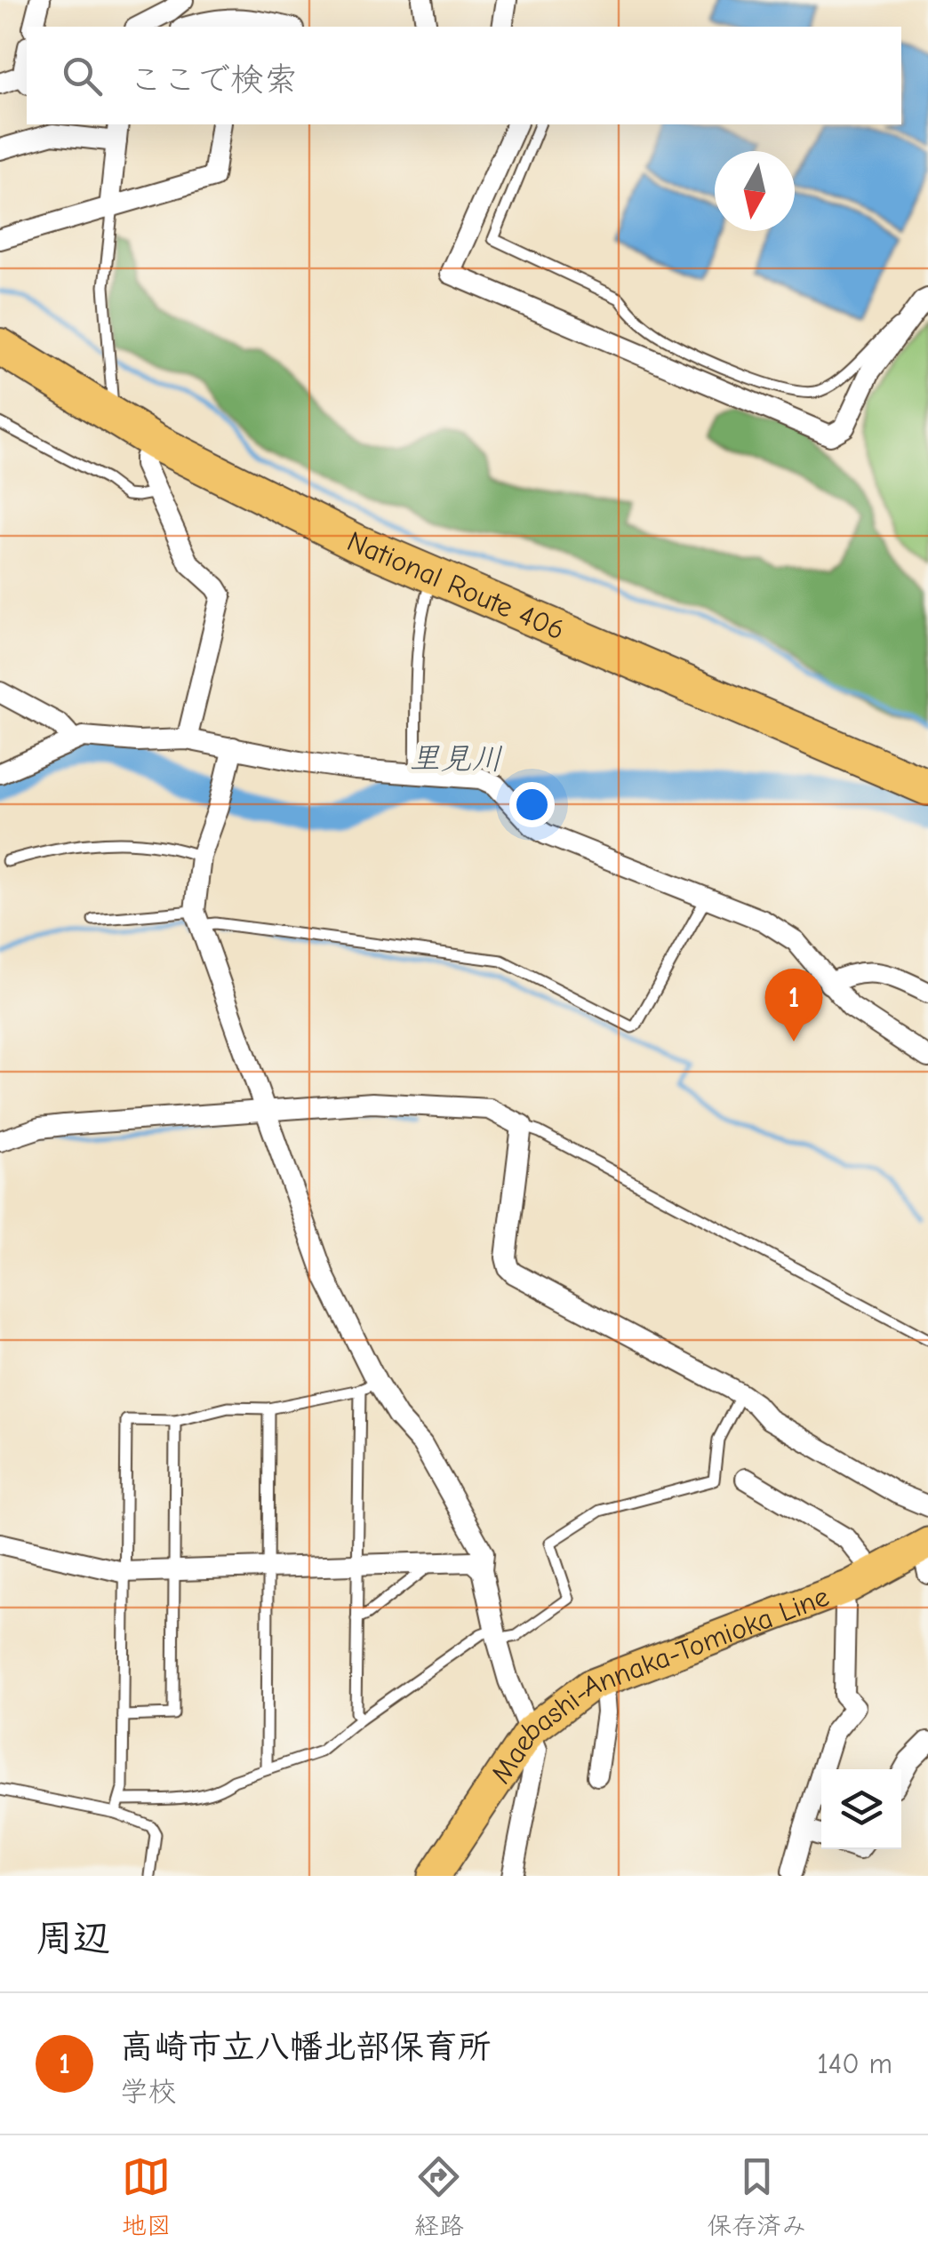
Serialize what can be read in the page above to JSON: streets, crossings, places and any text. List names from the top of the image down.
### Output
{
  "streets": {
    "highway": ["National Route 406"],
    "main road": ["Maebashi-Annaka-Tomioka Line"]
  },
  "water": ["里見川"],
  "north": "bottom",
  "page": {
    "search": "ここで検索",
    "pins": "1",
    "heading": "周辺",
    "list": [
      {
        "mark": "1",
        "name": "高崎市立八幡北部保育所",
        "note": "学校",
        "value": "140 m"
      }
    ],
    "nav": ["地図", "経路", "保存済み"]
  }
}
